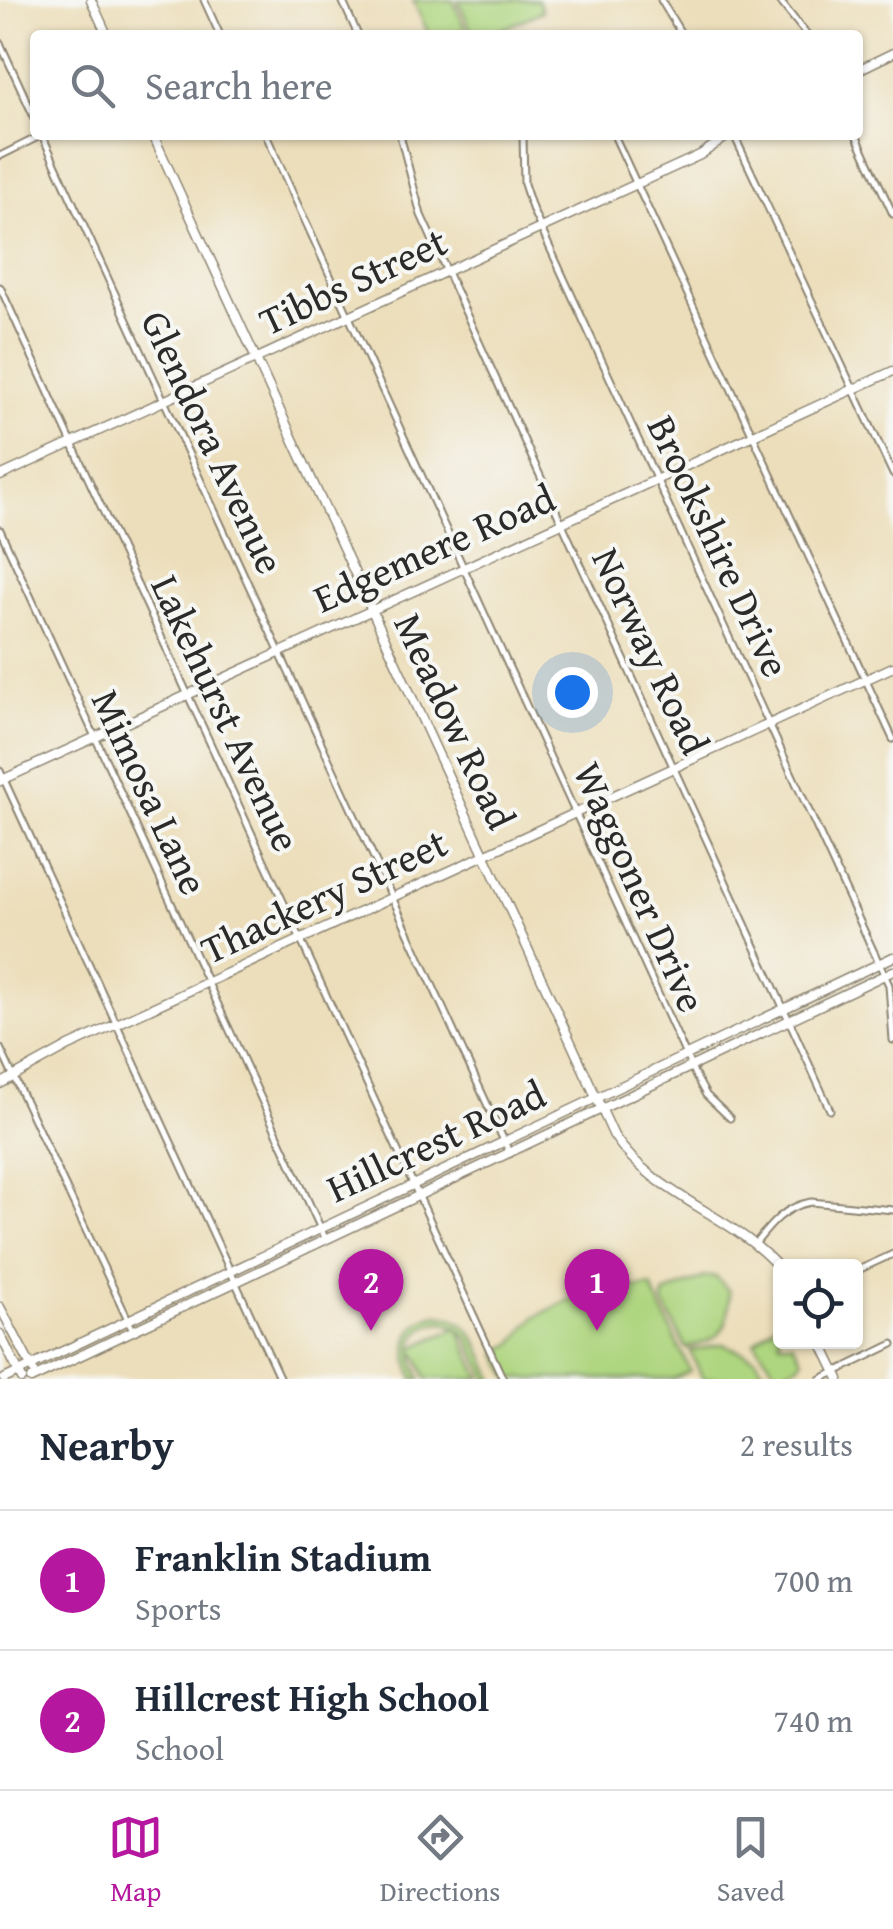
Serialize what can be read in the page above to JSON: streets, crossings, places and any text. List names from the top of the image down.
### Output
{
  "streets": {
    "street": [
      "Tibbs Street",
      "Glendora Avenue",
      "Brookshire Drive",
      "Edgemere Road",
      "Norway Road",
      "Lakehurst Avenue",
      "Meadow Road",
      "Mimosa Lane",
      "Waggoner Drive",
      "Thackery Street",
      "Hillcrest Road"
    ]
  },
  "crossings": [
    ["Tibbs Street", "Glendora Avenue"],
    ["Tibbs Street", "Brookshire Drive"],
    ["Tibbs Street", "Norway Road"],
    ["Tibbs Street", "Lakehurst Avenue"],
    ["Tibbs Street", "Meadow Road"],
    ["Tibbs Street", "Waggoner Drive"],
    ["Glendora Avenue", "Edgemere Road"],
    ["Glendora Avenue", "Thackery Street"],
    ["Glendora Avenue", "Hillcrest Road"],
    ["Brookshire Drive", "Edgemere Road"],
    ["Brookshire Drive", "Thackery Street"],
    ["Brookshire Drive", "Hillcrest Road"],
    ["Edgemere Road", "Norway Road"],
    ["Edgemere Road", "Lakehurst Avenue"],
    ["Edgemere Road", "Meadow Road"],
    ["Edgemere Road", "Mimosa Lane"],
    ["Edgemere Road", "Waggoner Drive"],
    ["Norway Road", "Thackery Street"],
    ["Norway Road", "Hillcrest Road"],
    ["Lakehurst Avenue", "Thackery Street"],
    ["Lakehurst Avenue", "Hillcrest Road"],
    ["Meadow Road", "Thackery Street"],
    ["Meadow Road", "Hillcrest Road"],
    ["Mimosa Lane", "Thackery Street"],
    ["Mimosa Lane", "Hillcrest Road"],
    ["Waggoner Drive", "Thackery Street"],
    ["Waggoner Drive", "Hillcrest Road"]
  ],
  "page": {
    "search": "Search here",
    "pins": ["1", "2"],
    "heading": ["Nearby", "2 results"],
    "list": [
      {
        "mark": "1",
        "name": "Franklin Stadium",
        "note": "Sports",
        "value": "700 m"
      },
      {
        "mark": "2",
        "name": "Hillcrest High School",
        "note": "School",
        "value": "740 m"
      }
    ],
    "nav": ["Map", "Directions", "Saved"]
  }
}
